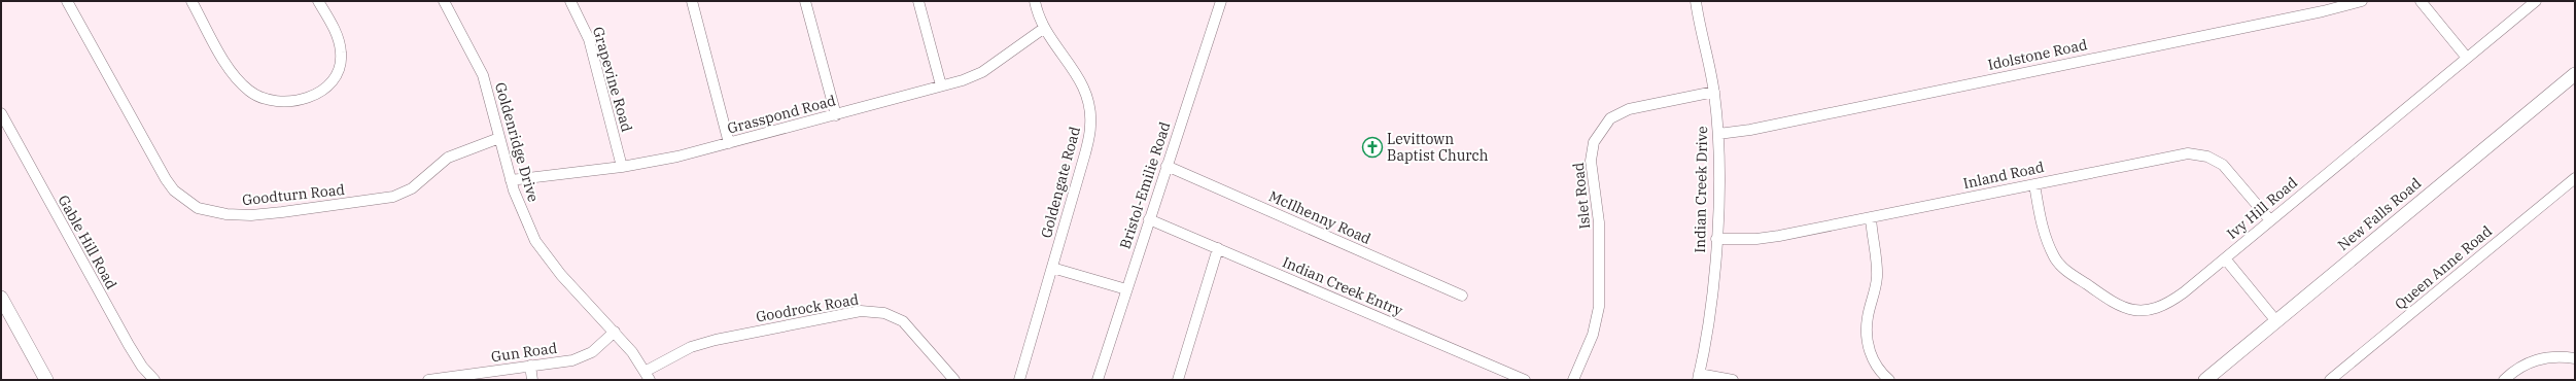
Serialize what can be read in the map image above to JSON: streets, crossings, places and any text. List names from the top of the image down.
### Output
{
  "streets": {
    "main road": ["New Falls Road"],
    "street": [
      "Idolstone Road",
      "Grapevine Road",
      "Grasspond Road",
      "Goldenridge Drive",
      "Inland Road",
      "Goldengate Road",
      "Bristol-Emilie Road",
      "Indian Creek Drive",
      "Goodturn Road",
      "Islet Road",
      "Ivy Hill Road",
      "McIlhenny Road",
      "Gable Hill Road",
      "Queen Anne Road",
      "Indian Creek Entry",
      "Goodrock Road",
      "Gun Road"
    ]
  },
  "crossings": [
    ["Idolstone Road", "Indian Creek Drive"],
    ["Grapevine Road", "Grasspond Road"],
    ["Grasspond Road", "Goldenridge Drive"],
    ["Grasspond Road", "Goldengate Road"],
    ["Goldenridge Drive", "Goodturn Road"],
    ["Goldenridge Drive", "Goodrock Road"],
    ["Goldenridge Drive", "Gun Road"],
    ["Inland Road", "Indian Creek Drive"],
    ["Inland Road", "Ivy Hill Road"],
    ["Bristol-Emilie Road", "McIlhenny Road"],
    ["Bristol-Emilie Road", "Indian Creek Entry"],
    ["Indian Creek Drive", "Islet Road"]
  ],
  "places": {
    "church": ["Levittown Baptist Church"]
  }
}
